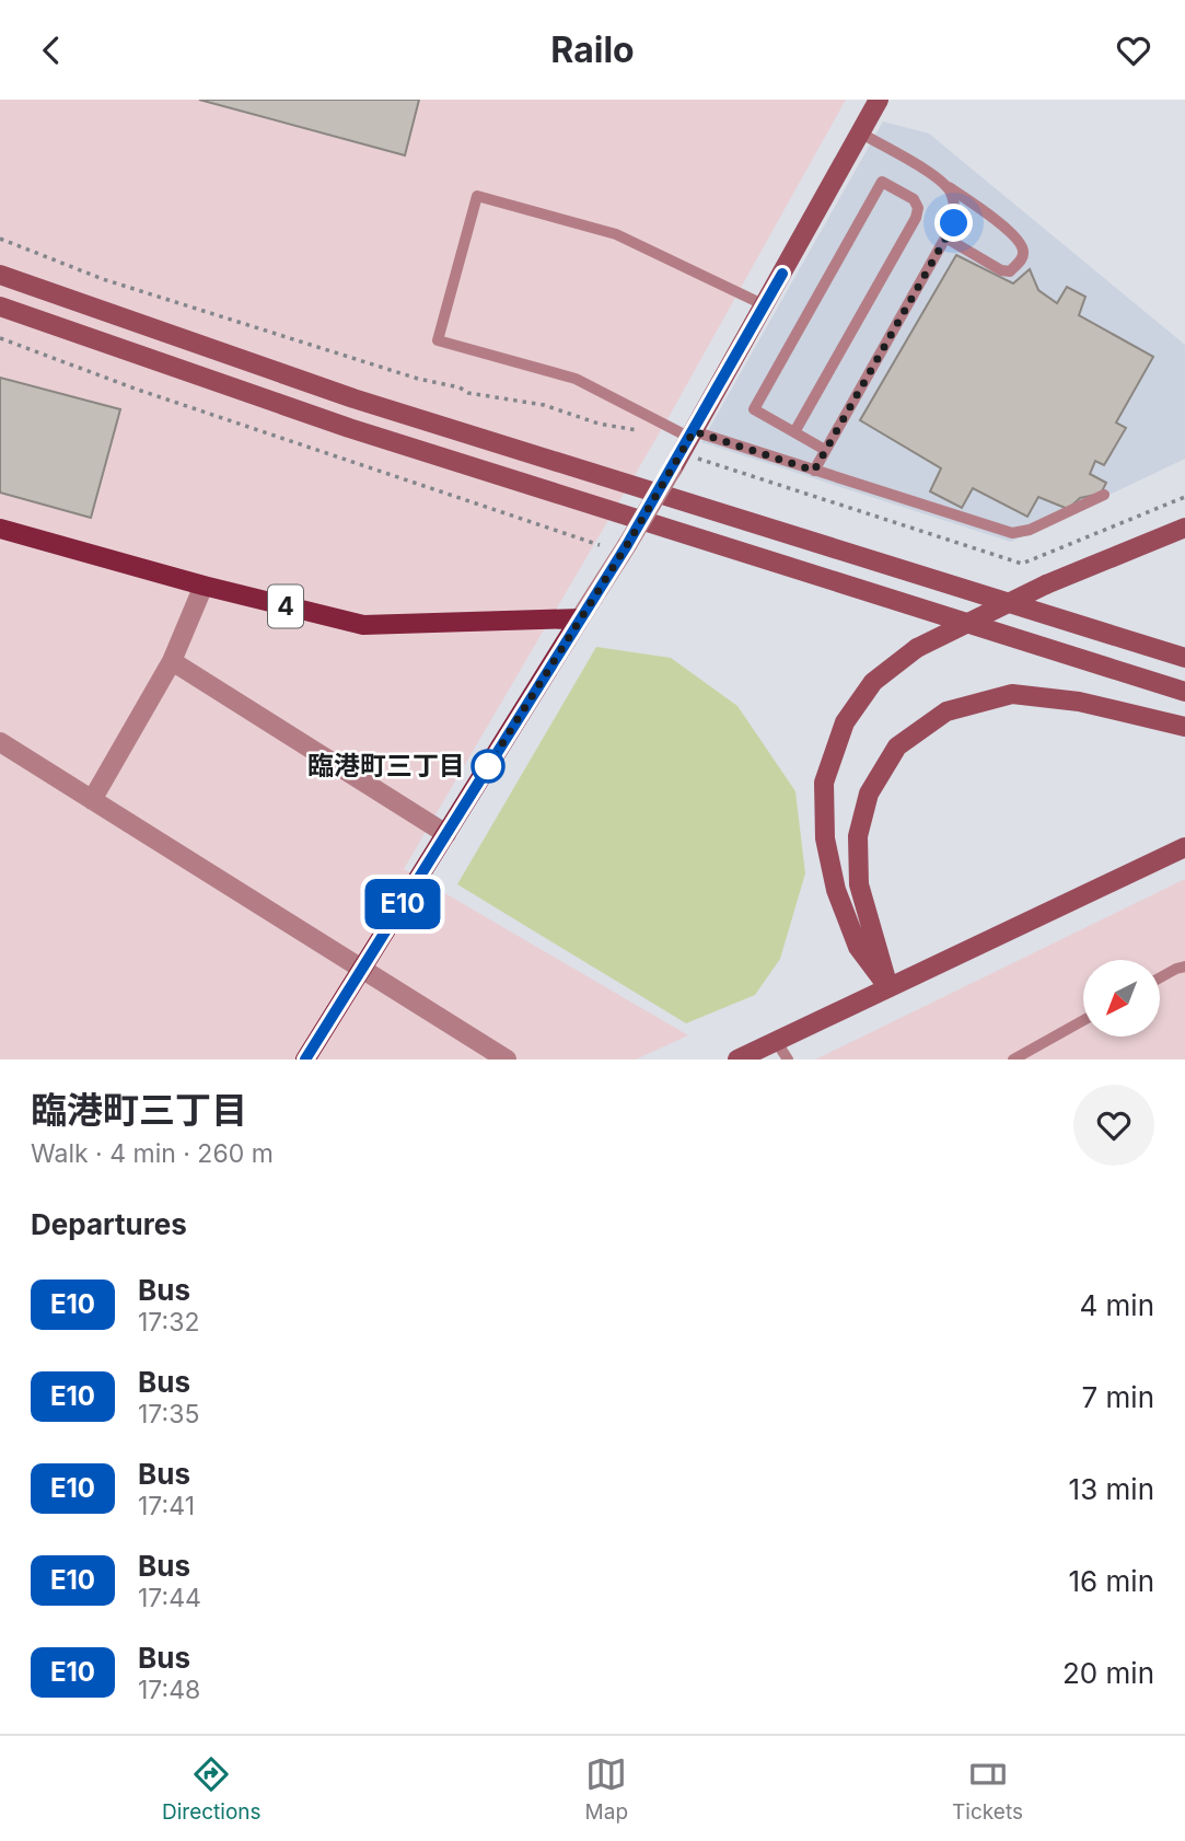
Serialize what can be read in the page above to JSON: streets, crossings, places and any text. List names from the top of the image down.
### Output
{
  "streets": {
    "main road": ["4"]
  },
  "places": ["臨港町三丁目"],
  "lines": ["bus line E10"],
  "north": "bottom left",
  "page": {
    "header": "Railo",
    "on_map": "E10",
    "heading": [
      ["臨港町三丁目", "Walk · 4 min · 260 m"],
      "Departures"
    ],
    "list": [
      {
        "mark": "E10",
        "name": "Bus",
        "note": "17:32",
        "value": "4 min"
      },
      {
        "mark": "E10",
        "name": "Bus",
        "note": "17:35",
        "value": "7 min"
      },
      {
        "mark": "E10",
        "name": "Bus",
        "note": "17:41",
        "value": "13 min"
      },
      {
        "mark": "E10",
        "name": "Bus",
        "note": "17:44",
        "value": "16 min"
      },
      {
        "mark": "E10",
        "name": "Bus",
        "note": "17:48",
        "value": "20 min"
      }
    ],
    "tabs": ["Directions", "Map", "Tickets"]
  }
}
